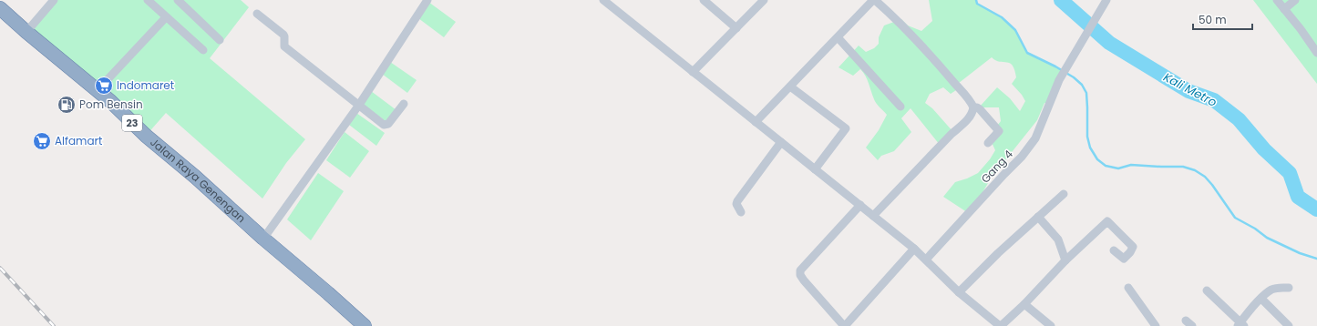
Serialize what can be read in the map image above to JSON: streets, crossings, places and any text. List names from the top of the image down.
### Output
{
  "streets": {
    "highway": ["23", "Jalan Raya Genengan"],
    "street": ["Gang 4"]
  },
  "crossings": [
    ["23", "Jalan Raya Genengan"]
  ],
  "water": ["Kali Metro"],
  "places": {
    "supermarket": ["Indomaret", "Alfamart"],
    "fuel station": ["Pom Bensin"]
  },
  "scale_bar": "50 m"
}
